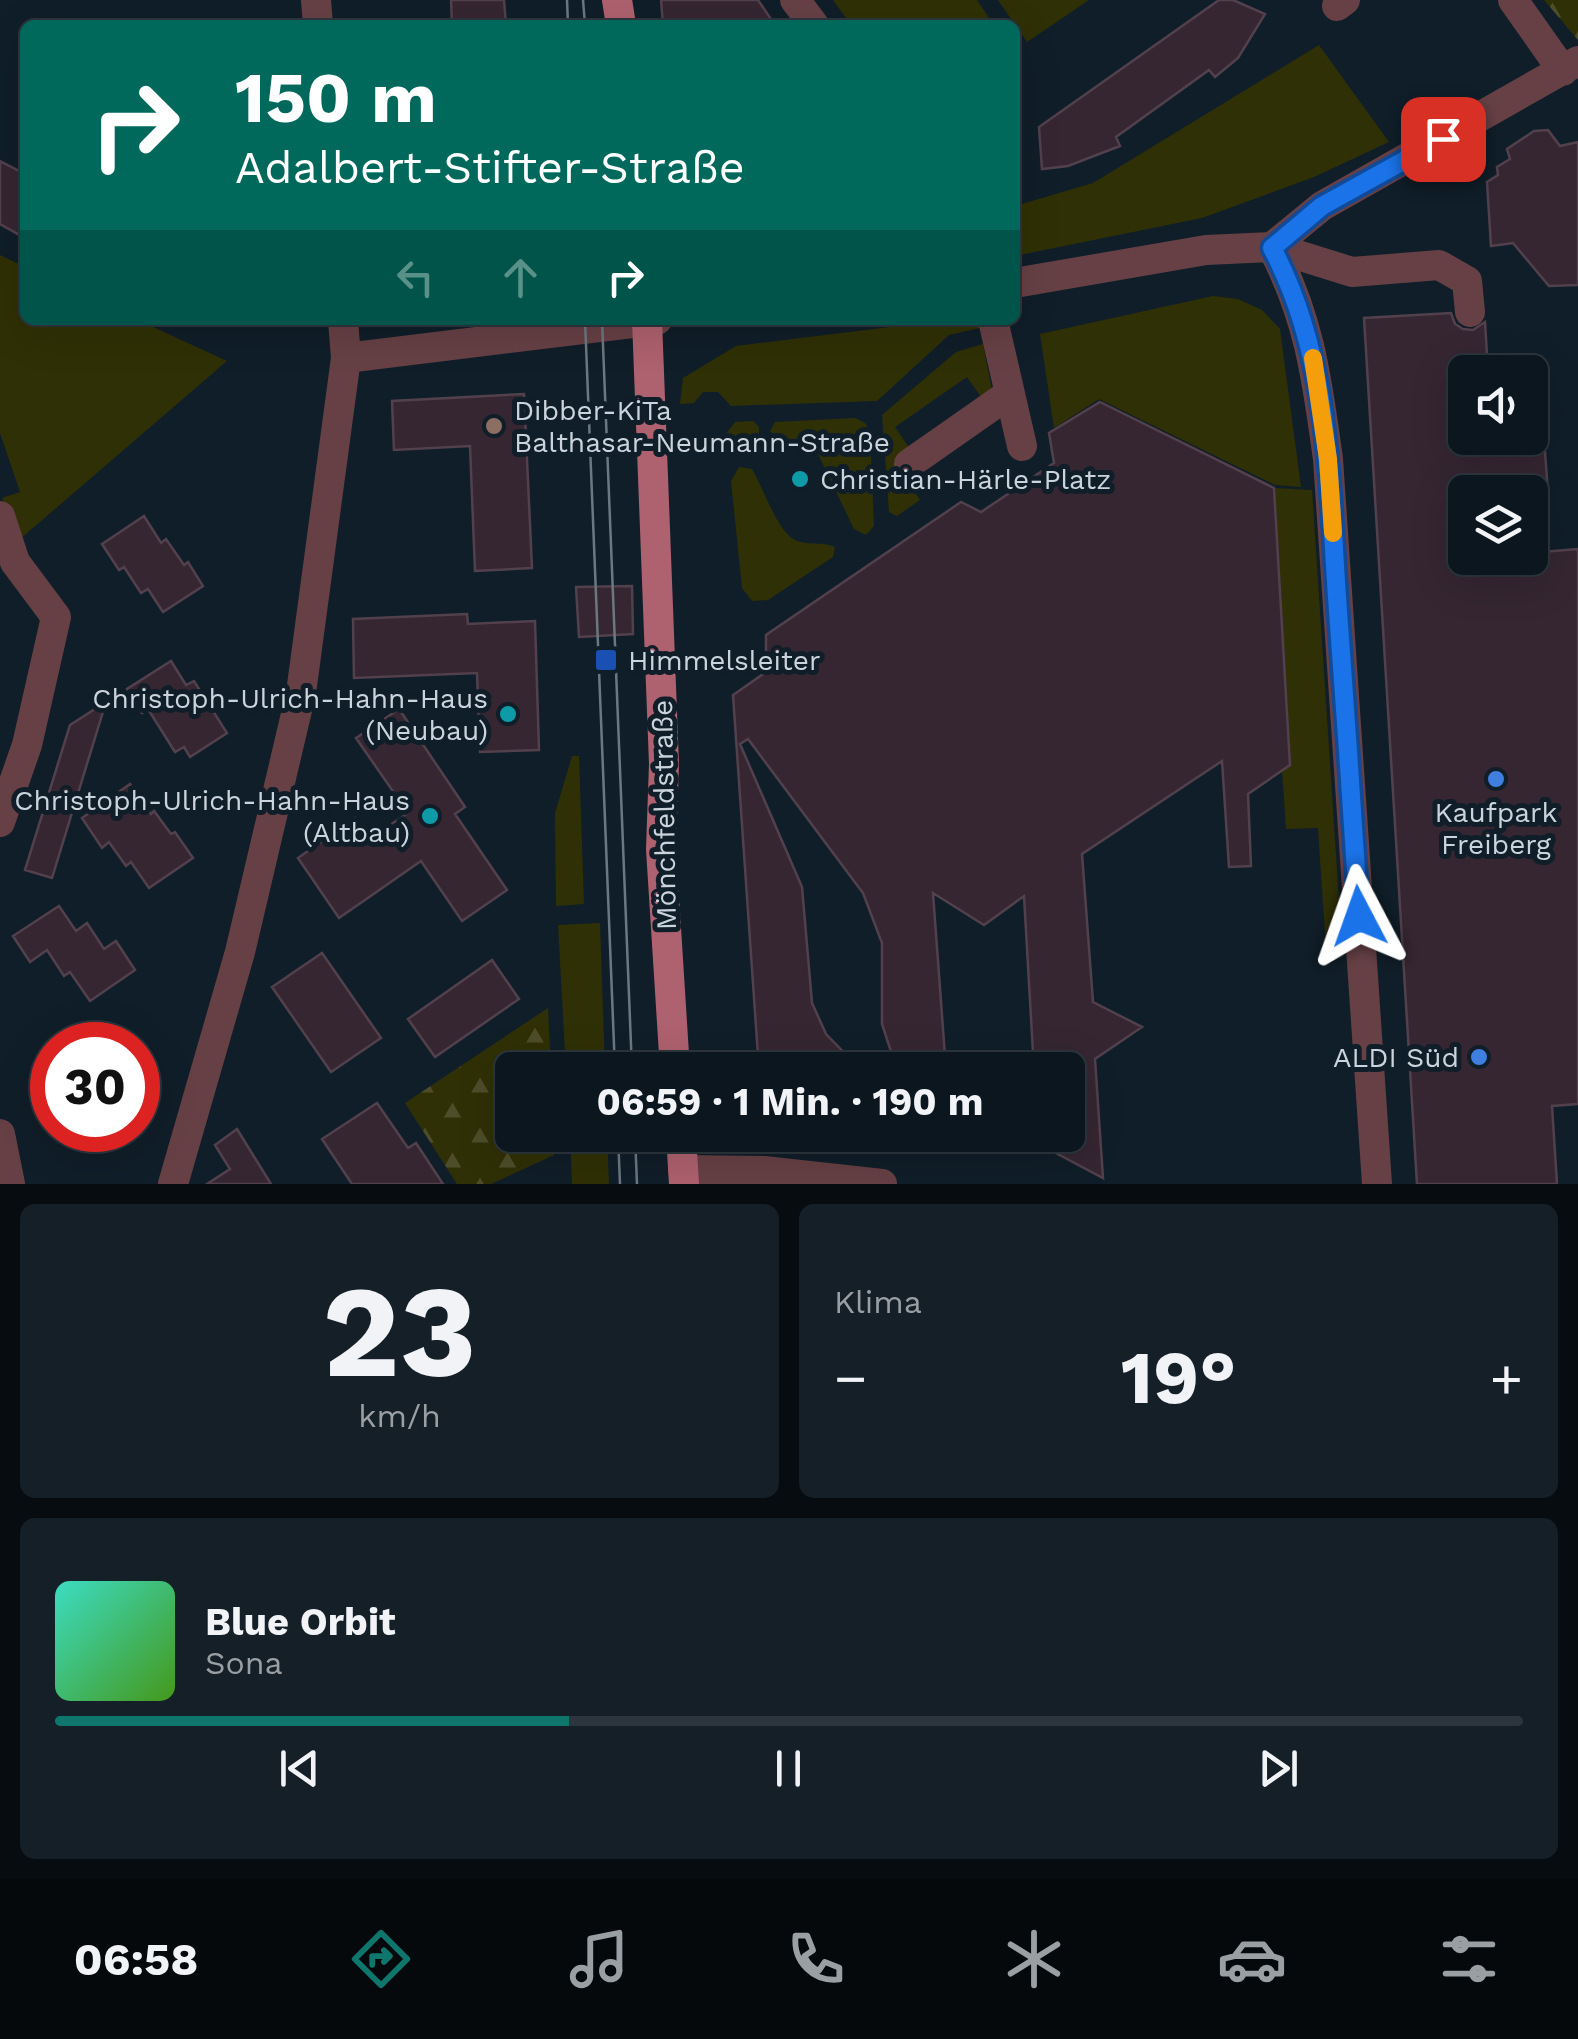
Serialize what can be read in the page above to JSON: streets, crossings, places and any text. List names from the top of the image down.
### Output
{
  "streets": {
    "main road": ["Mönchfeldstraße"]
  },
  "places": {
    "other": [
      "Dibber-KiTa Balthasar-Neumann-Straße",
      "Christian-Härle-Platz",
      "Christoph-Ulrich-Hahn-Haus (Neubau)",
      "Kaufpark Freiberg",
      "Christoph-Ulrich-Hahn-Haus (Altbau)",
      "ALDI Süd"
    ],
    "transit": ["Himmelsleiter"]
  },
  "page": {
    "turn": ["150 m", "Adalbert-Stifter-Straße"],
    "limit": "30",
    "trip": "06:59 · 1 Min. · 190 m",
    "tile": [
      ["23", "km/h"],
      "Klima"
    ],
    "heat": ["−", "19°", "+"],
    "song": ["Blue Orbit", "Sona"],
    "tabs": "06:58"
  }
}
